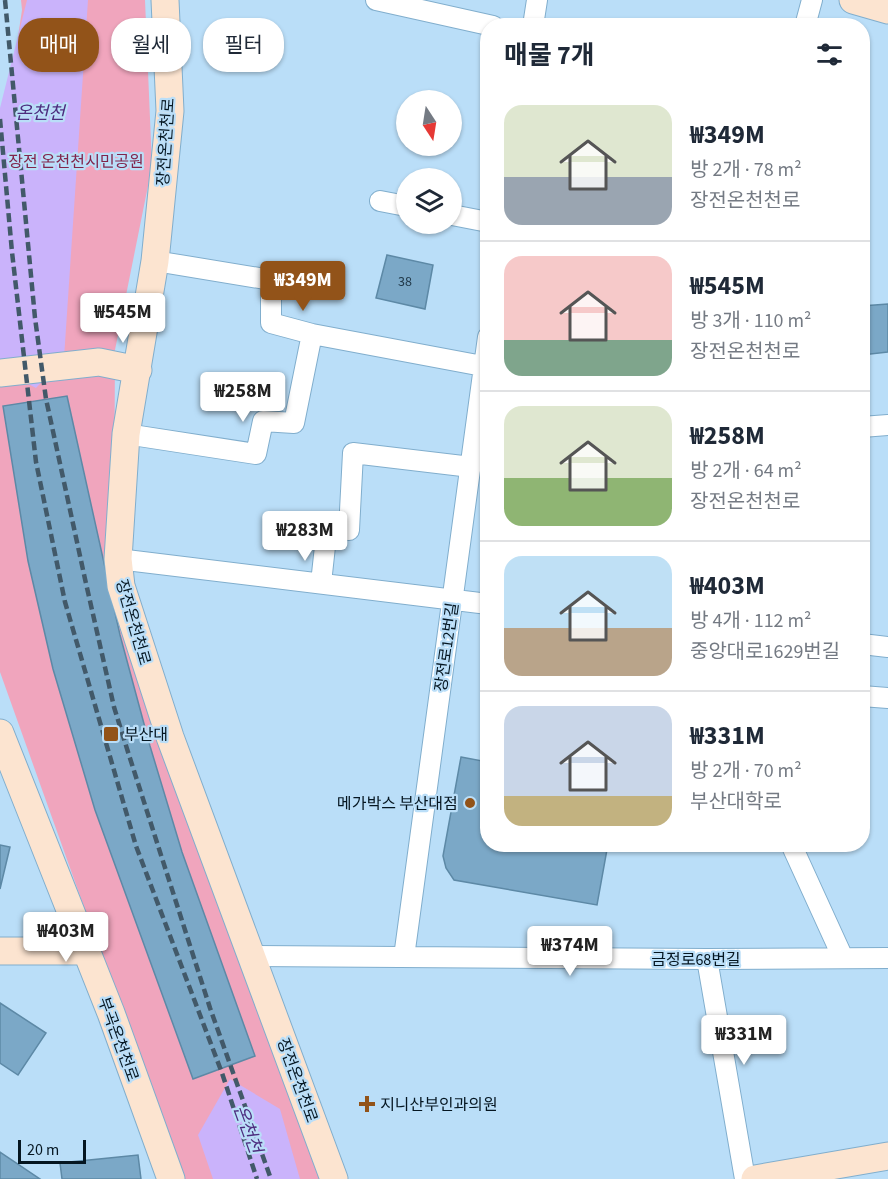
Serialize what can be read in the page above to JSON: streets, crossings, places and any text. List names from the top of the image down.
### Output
{
  "streets": {
    "main road": ["장전온천천로", "부곡온천천로"],
    "street": ["장전로12번길", "금정로68번길"]
  },
  "crossings": [
    ["장전온천천로", "금정로68번길"],
    ["장전로12번길", "금정로68번길"]
  ],
  "water": ["온천천"],
  "parks": ["장전 온천천시민공원"],
  "places": {
    "transit": ["부산대"],
    "other": ["메가박스 부산대점"],
    "health": ["지니산부인과의원"]
  },
  "house_numbers": ["38"],
  "scale_bar": "20 m",
  "north": "bottom",
  "page": {
    "chip": ["매매", "월세", "필터"],
    "heading": "매물 7개",
    "list": [
      {
        "name": "₩349M",
        "note": "방 2개 · 78 m² · 장전온천천로"
      },
      {
        "name": "₩545M",
        "note": "방 3개 · 110 m² · 장전온천천로"
      },
      {
        "name": "₩258M",
        "note": "방 2개 · 64 m² · 장전온천천로"
      },
      {
        "name": "₩403M",
        "note": "방 4개 · 112 m² · 중앙대로1629번길"
      },
      {
        "name": "₩331M",
        "note": "방 2개 · 70 m² · 부산대학로"
      }
    ],
    "price": [
      "₩349M",
      "₩545M",
      "₩258M",
      "₩283M",
      "₩403M",
      "₩374M",
      "₩331M"
    ],
    "scale": "20 m"
  }
}
